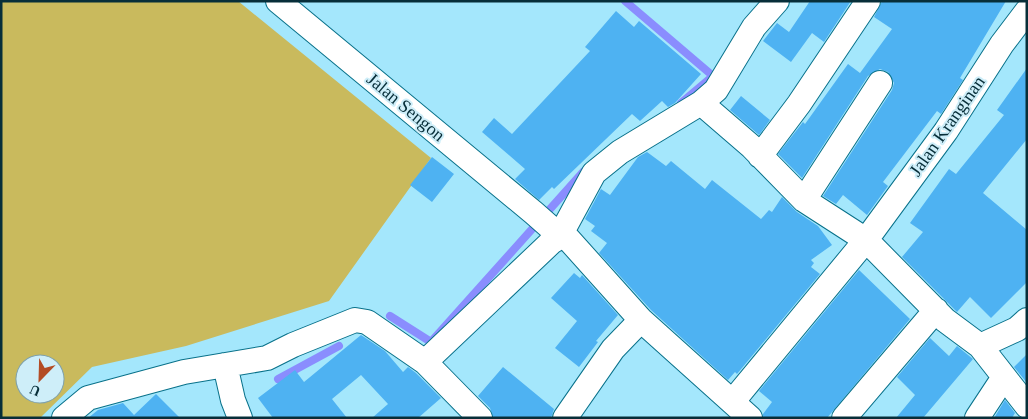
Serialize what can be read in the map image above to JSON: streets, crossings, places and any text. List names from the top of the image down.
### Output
{
  "streets": {
    "street": ["Jalan Sengon", "Jalan Kranginan"]
  },
  "crossings": [
    ["Jalan Sengon", "Jalan Kranginan"]
  ],
  "north": "bottom left"
}
